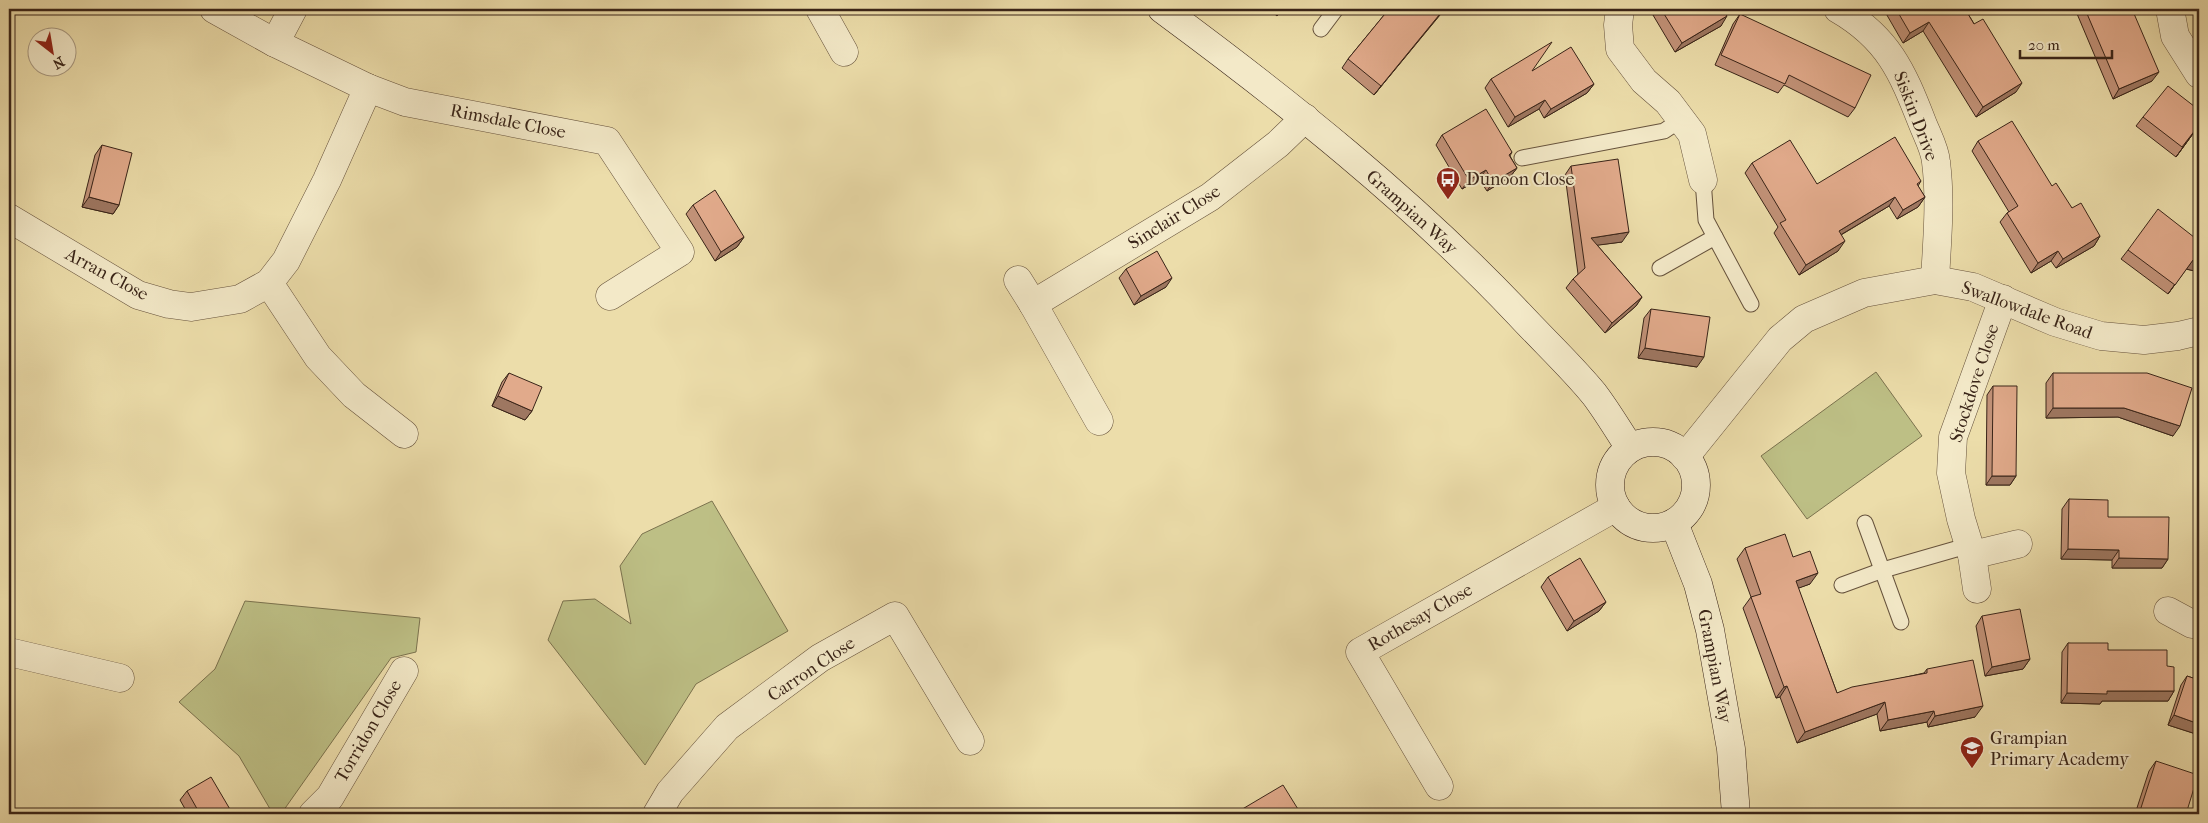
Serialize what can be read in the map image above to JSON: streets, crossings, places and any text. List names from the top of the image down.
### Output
{
  "streets": {
    "street": [
      "Siskin Drive",
      "Rimsdale Close",
      "Grampian Way",
      "Sinclair Close",
      "Arran Close",
      "Swallowdale Road",
      "Stockdove Close",
      "Rothesay Close",
      "Carron Close",
      "Torridon Close"
    ]
  },
  "crossings": [
    ["Siskin Drive", "Swallowdale Road"],
    ["Rimsdale Close", "Arran Close"],
    ["Grampian Way", "Sinclair Close"],
    ["Grampian Way", "Swallowdale Road"],
    ["Grampian Way", "Rothesay Close"],
    ["Swallowdale Road", "Stockdove Close"],
    ["Swallowdale Road", "Rothesay Close"]
  ],
  "places": {
    "bus stop": ["Dunoon Close"],
    "school or university": ["Grampian Primary Academy"]
  },
  "scale_bar": "20 m",
  "north": "bottom right"
}
